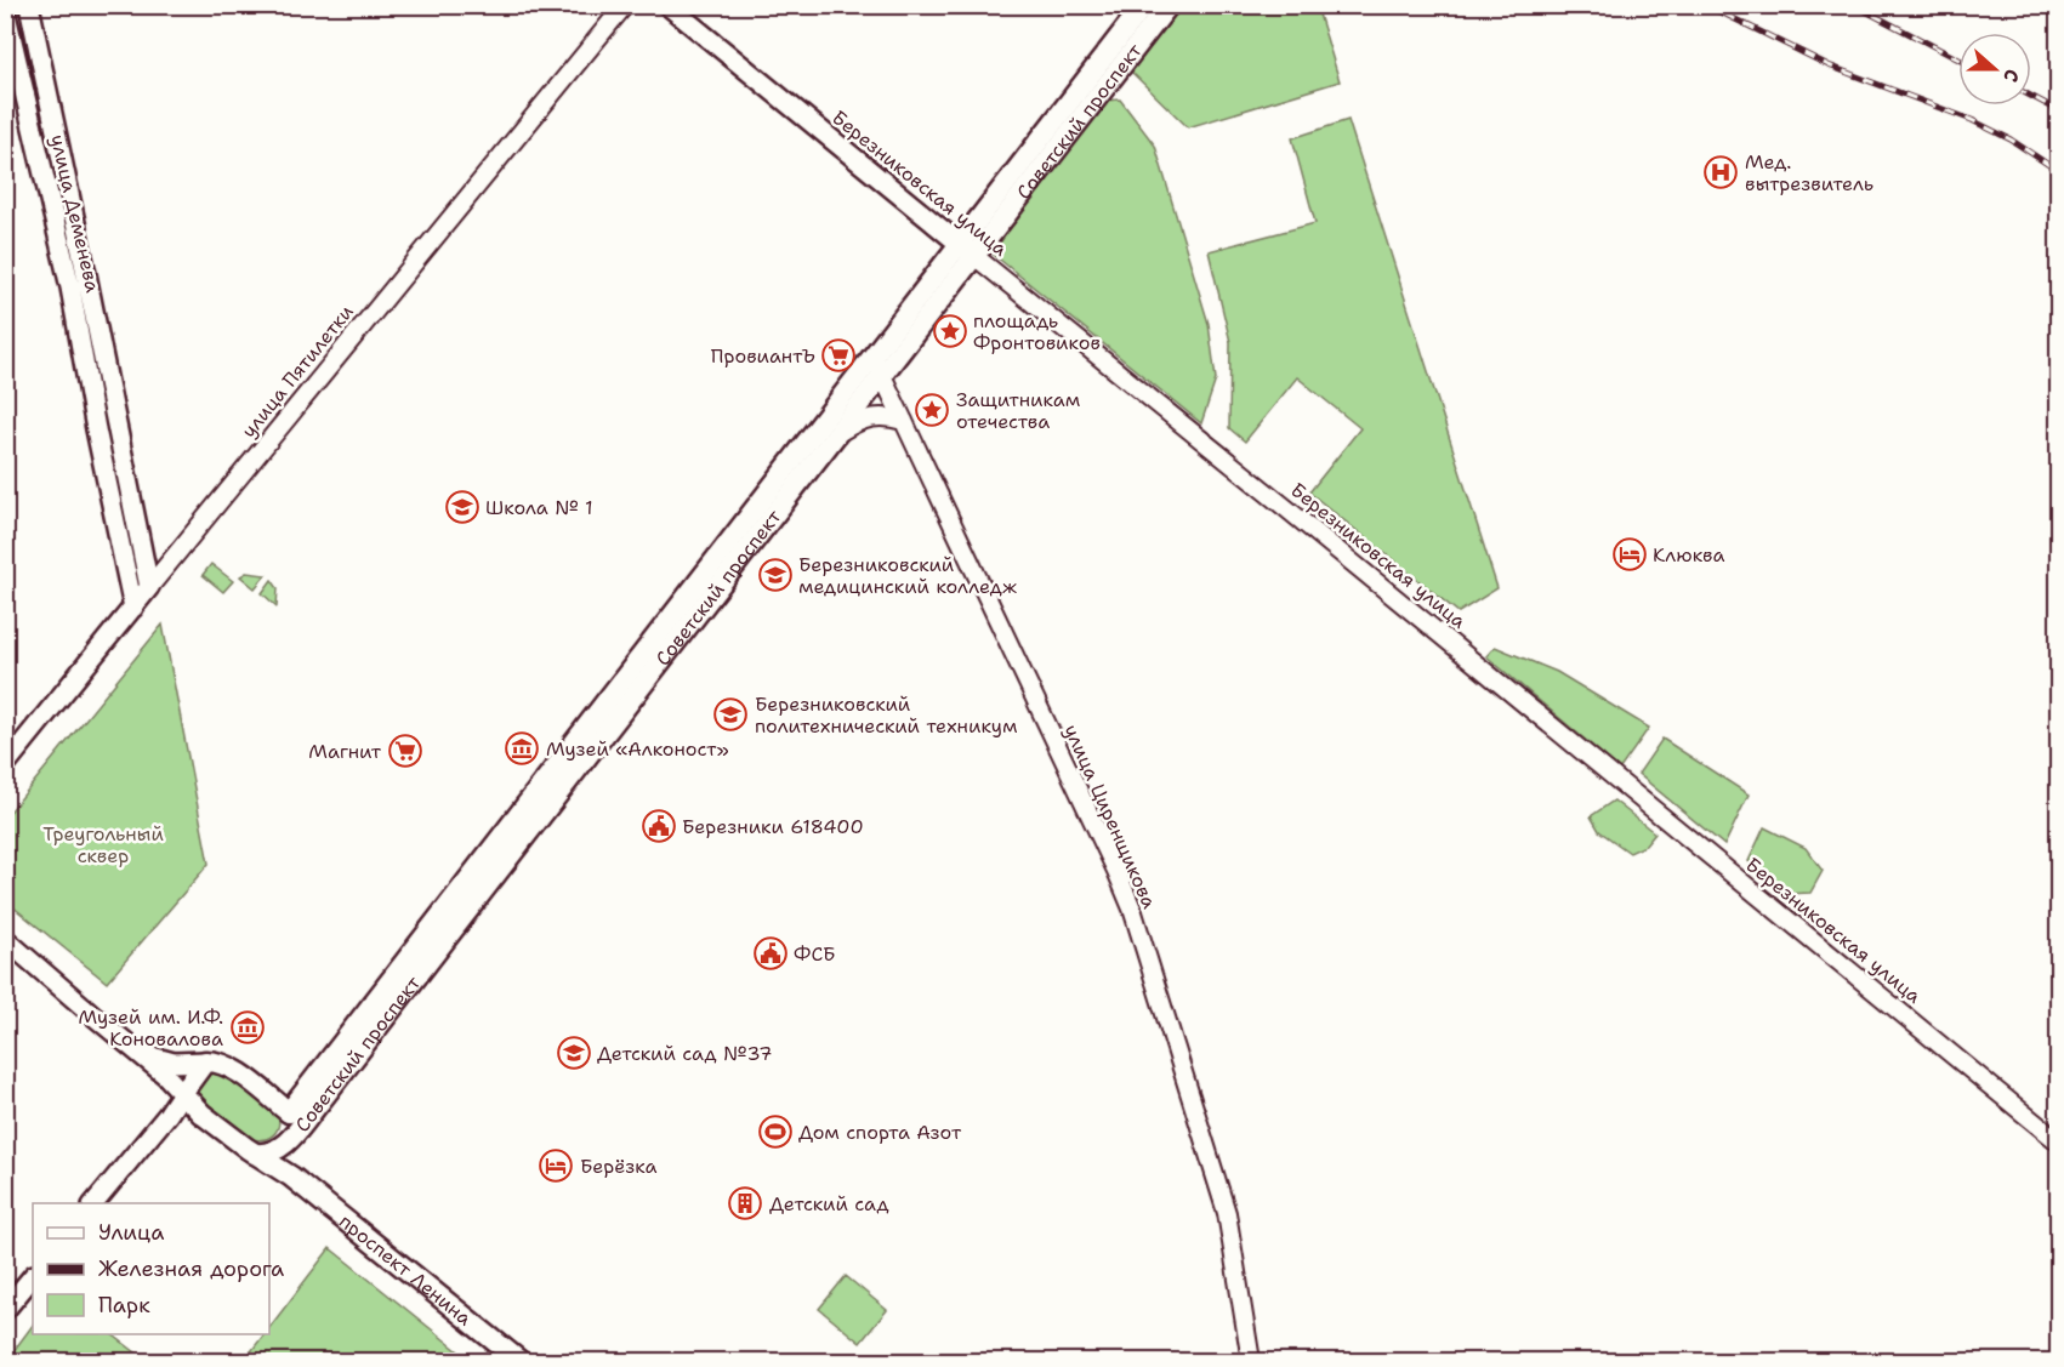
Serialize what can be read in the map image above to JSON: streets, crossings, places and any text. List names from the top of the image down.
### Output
{
  "streets": {
    "main road": [
      "Советский проспект",
      "Березниковская улица",
      "улица Деменева",
      "улица Пятилетки",
      "проспект Ленина"
    ],
    "street": ["улица Циренщикова"]
  },
  "crossings": [
    ["Советский проспект", "Березниковская улица"],
    ["Советский проспект", "улица Циренщикова"],
    ["Советский проспект", "проспект Ленина"],
    ["улица Деменева", "улица Пятилетки"]
  ],
  "parks": ["Треугольный сквер"],
  "places": {
    "hospital": ["Мед. вытрезвитель"],
    "place": ["площадь Фронтовиков", "Защитникам отечества"],
    "supermarket": ["ПровиантЪ", "Магнит"],
    "school or university": [
      "Школа № 1",
      "Березниковский медицинский колледж",
      "Березниковский политехнический техникум",
      "Детский сад №37"
    ],
    "hotel": ["Клюква", "Берёзка"],
    "museum": ["Музей «Алконост»", "Музей им. И.Ф. Коновалова"],
    "public building": ["Березники 618400", "ФСБ"],
    "sports": ["Дом спорта Азот"],
    "building": ["Детский сад"]
  },
  "legend": ["Улица", "Железная дорога", "Парк"],
  "north": "right"
}
